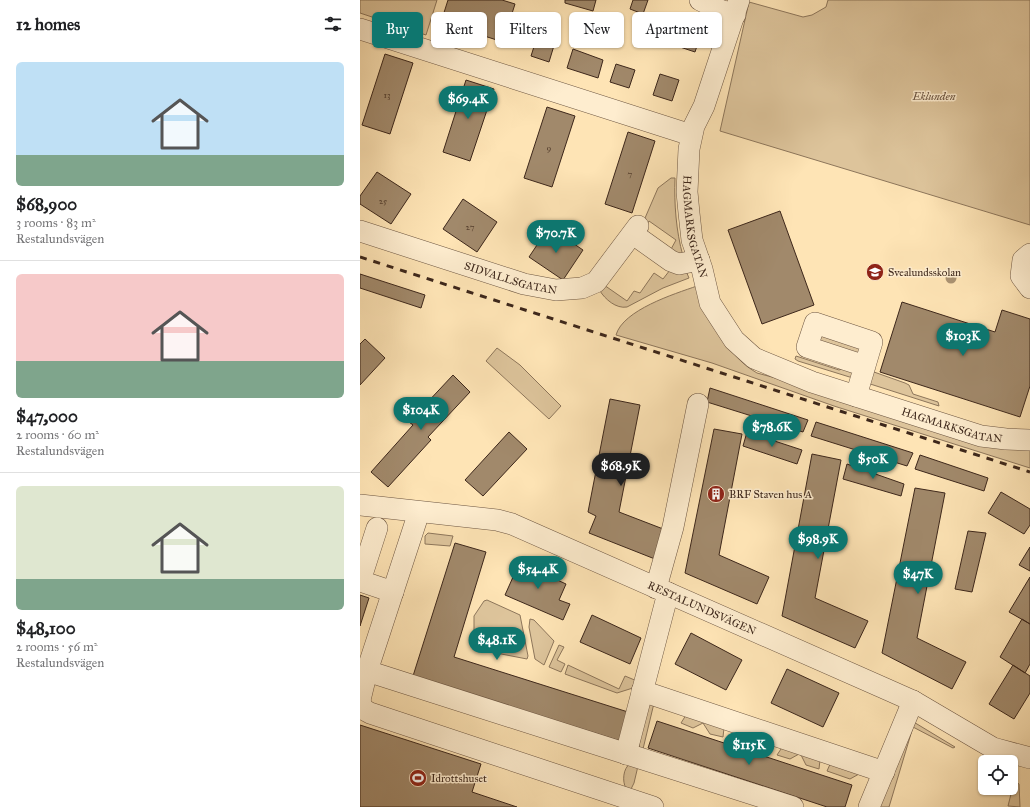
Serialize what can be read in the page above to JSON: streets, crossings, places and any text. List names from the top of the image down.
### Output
{
  "streets": {
    "street": ["HAGMARKSGATAN", "SIDVALLSGATAN", "RESTALUNDSVÄGEN"]
  },
  "crossings": [
    ["HAGMARKSGATAN", "SIDVALLSGATAN"]
  ],
  "parks": ["Eklunden"],
  "places": {
    "school or university": ["Svealundsskolan"],
    "building": ["BRF Staven hus A"],
    "sports": ["Idrottshuset"]
  },
  "house_numbers": [
    "13",
    "9",
    "7",
    "25",
    "27"
  ],
  "page": {
    "heading": "12 homes",
    "chip": [
      "Buy",
      "Rent",
      "Filters",
      "New",
      "Apartment"
    ],
    "list": [
      {
        "name": "$68,900",
        "note": "3 rooms · 83 m² · Restalundsvägen"
      },
      {
        "name": "$47,000",
        "note": "2 rooms · 60 m² · Restalundsvägen"
      },
      {
        "name": "$48,100",
        "note": "2 rooms · 56 m² · Restalundsvägen"
      }
    ],
    "price": [
      "$69.4K",
      "$70.7K",
      "$103K",
      "$104K",
      "$78.6K",
      "$50K",
      "$68.9K",
      "$98.9K",
      "$54.4K",
      "$47K",
      "$48.1K",
      "$115K"
    ]
  }
}
